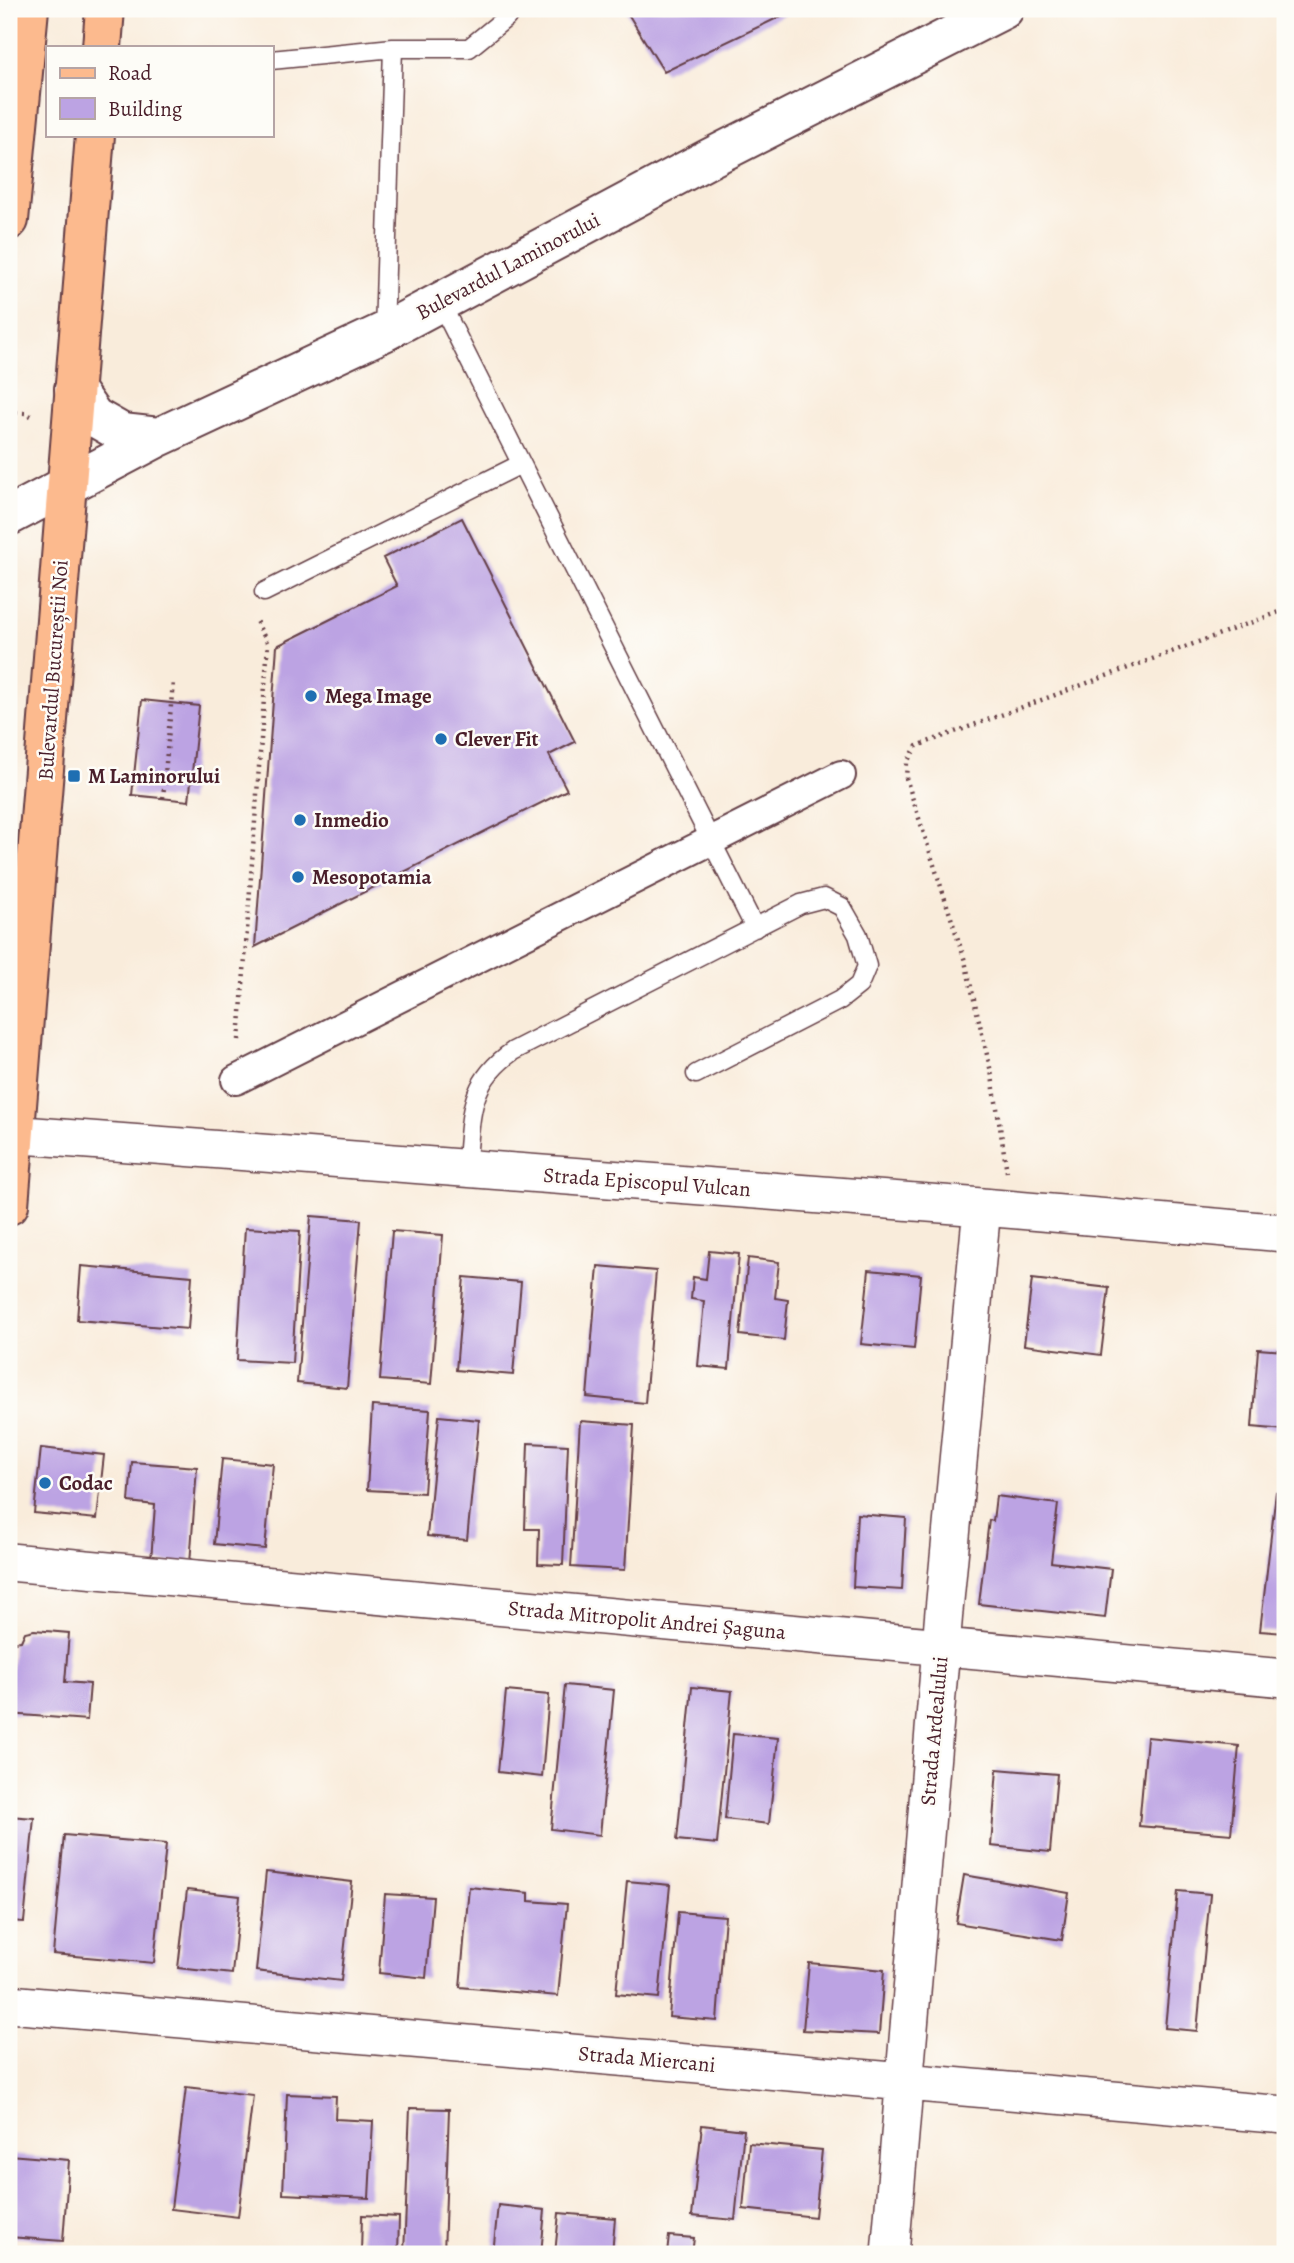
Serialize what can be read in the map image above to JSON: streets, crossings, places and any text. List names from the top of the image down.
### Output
{
  "streets": {
    "main road": ["Bulevardul Bucureștii Noi"],
    "street": [
      "Bulevardul Laminorului",
      "Strada Episcopul Vulcan",
      "Strada Mitropolit Andrei Șaguna",
      "Strada Ardealului",
      "Strada Miercani"
    ]
  },
  "crossings": [
    ["Bulevardul Laminorului", "Bulevardul Bucureștii Noi"],
    ["Bulevardul Bucureștii Noi", "Strada Episcopul Vulcan"],
    ["Strada Episcopul Vulcan", "Strada Ardealului"],
    ["Strada Mitropolit Andrei Șaguna", "Strada Ardealului"],
    ["Strada Ardealului", "Strada Miercani"]
  ],
  "places": {
    "other": [
      "Mega Image",
      "Clever Fit",
      "Inmedio",
      "Mesopotamia",
      "Codac"
    ],
    "transit": ["M Laminorului"]
  },
  "legend": ["Road", "Building"]
}
